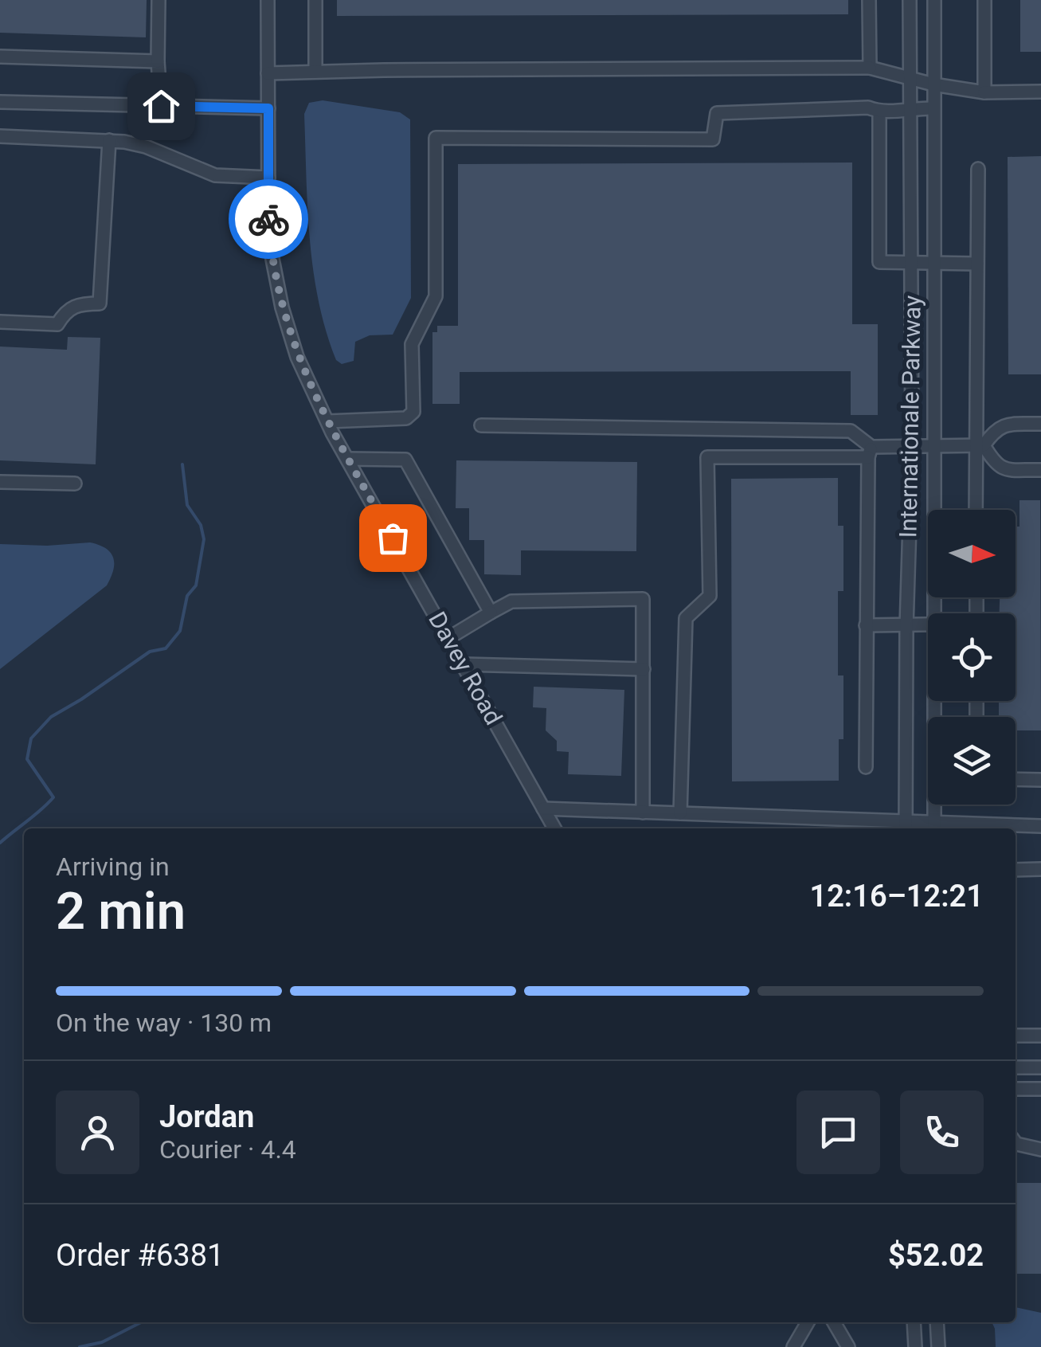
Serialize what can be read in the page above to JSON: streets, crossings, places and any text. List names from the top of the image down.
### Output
{
  "streets": {
    "street": ["Internationale Parkway", "Davey Road"]
  },
  "north": "right",
  "page": {
    "heading": ["2 min", "Arriving in", "12:16–12:21"],
    "panel": [
      "Jordan",
      "Courier · 4.4",
      "Order #6381",
      "$52.02"
    ],
    "bar": "On the way · 130 m"
  }
}
